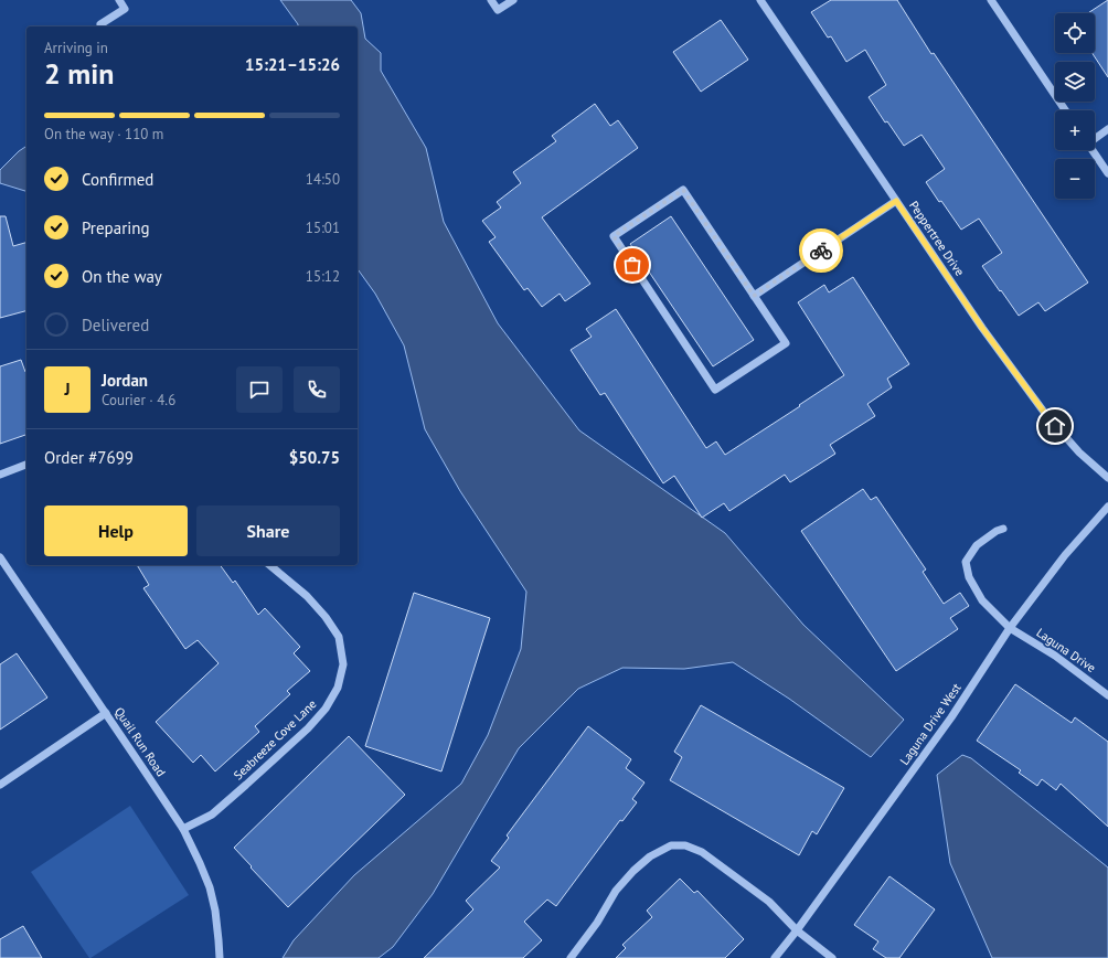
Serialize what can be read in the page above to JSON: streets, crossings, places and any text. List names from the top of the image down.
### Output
{
  "streets": {
    "street": [
      "Peppertree Drive",
      "Laguna Drive",
      "Laguna Drive West",
      "Seabreeze Cove Lane",
      "Quail Run Road"
    ]
  },
  "crossings": [
    ["Laguna Drive", "Laguna Drive West"],
    ["Seabreeze Cove Lane", "Quail Run Road"]
  ],
  "page": {
    "map_buttons": ["+", "−"],
    "heading": ["2 min", "Arriving in", "15:21–15:26"],
    "panel": [
      "Jordan",
      "Courier · 4.6",
      "Order #7699",
      "$50.75"
    ],
    "bar": "On the way · 110 m",
    "list": [
      ["Confirmed", "14:50"],
      ["Preparing", "15:01"],
      ["On the way", "15:12"],
      "Delivered"
    ],
    "round": "J",
    "buttons": ["Help", "Share"]
  }
}
